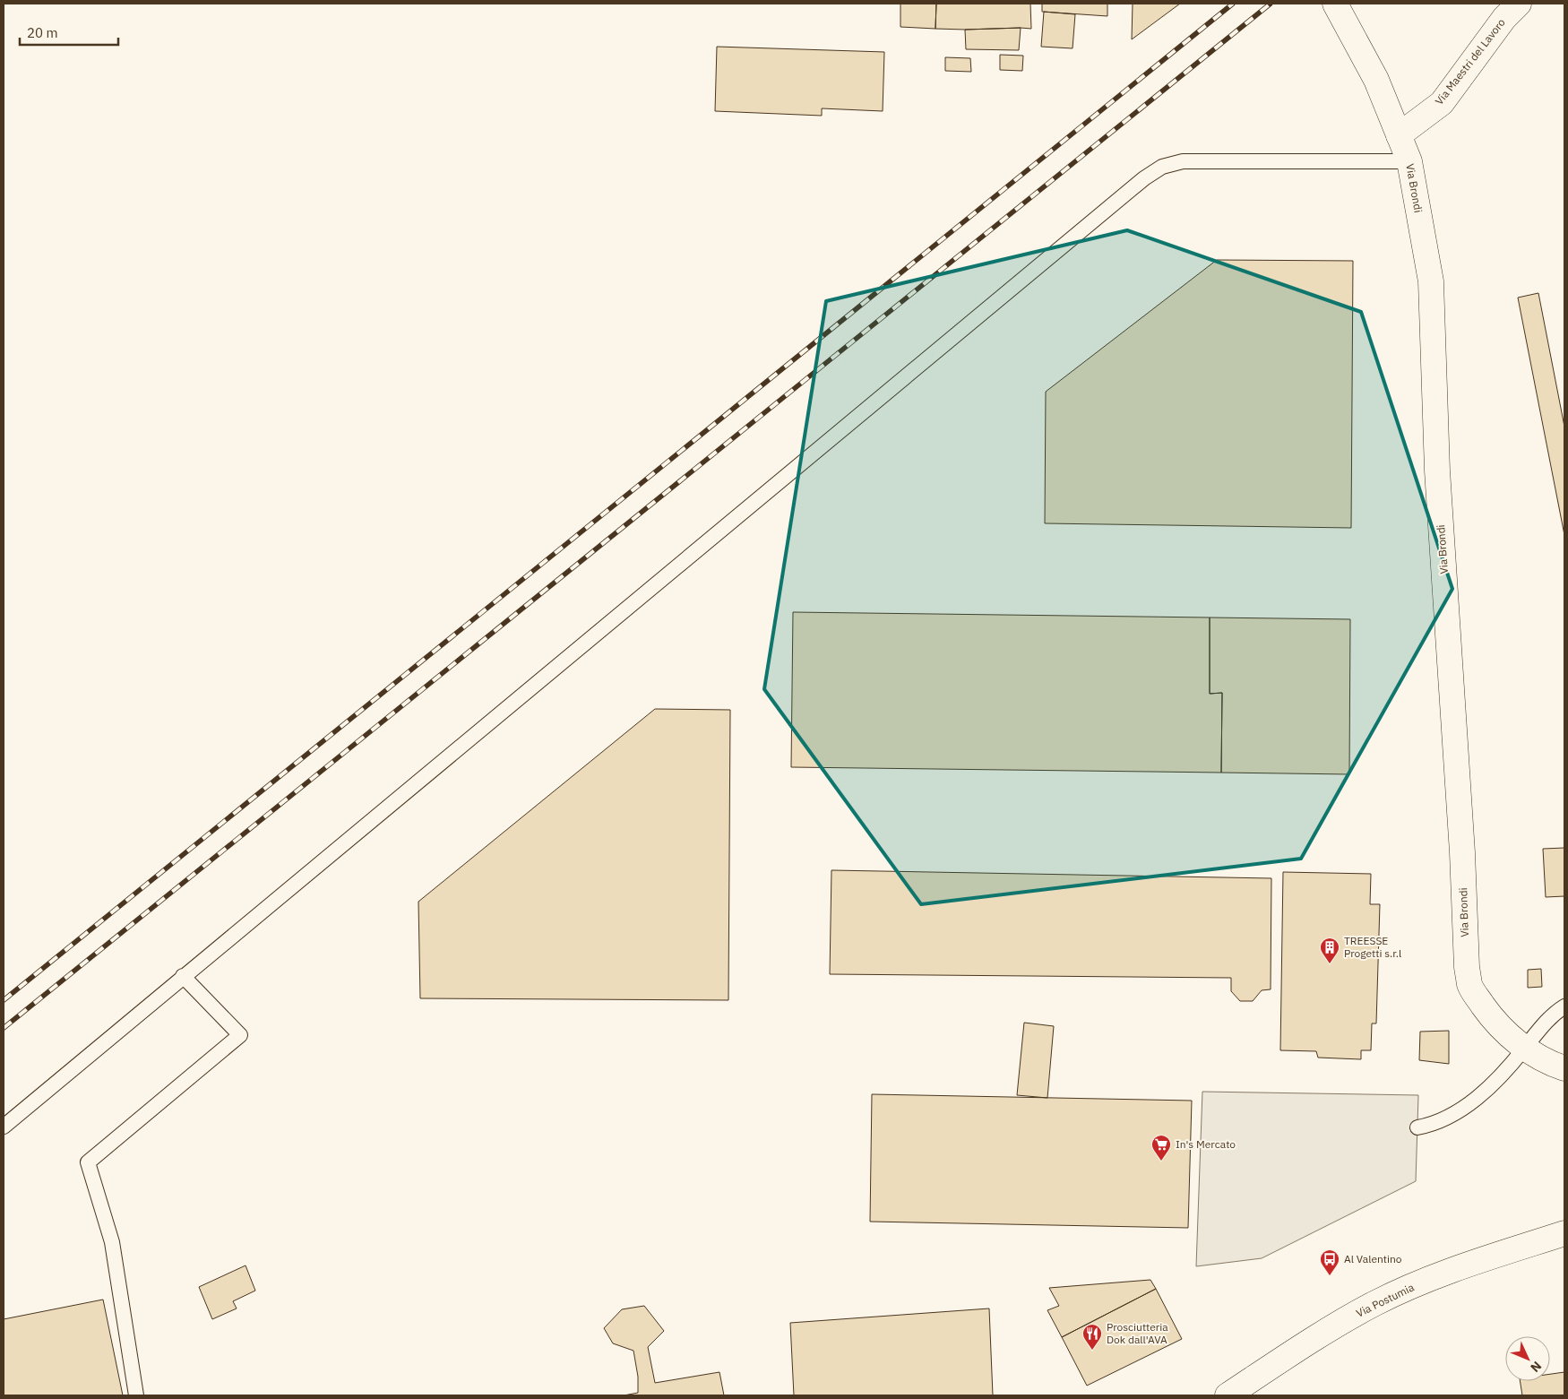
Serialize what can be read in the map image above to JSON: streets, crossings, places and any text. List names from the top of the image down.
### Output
{
  "streets": {
    "street": ["Via Maestri del Lavoro", "Via Brondi", "Via Postumia"]
  },
  "crossings": [
    ["Via Maestri del Lavoro", "Via Brondi"]
  ],
  "places": {
    "building": ["TREESSE Progetti s.r.l"],
    "supermarket": ["In's Mercato"],
    "bus stop": ["Al Valentino"],
    "restaurant": ["Prosciutteria Dok dall'AVA"]
  },
  "scale_bar": "20 m",
  "north": "bottom right"
}
